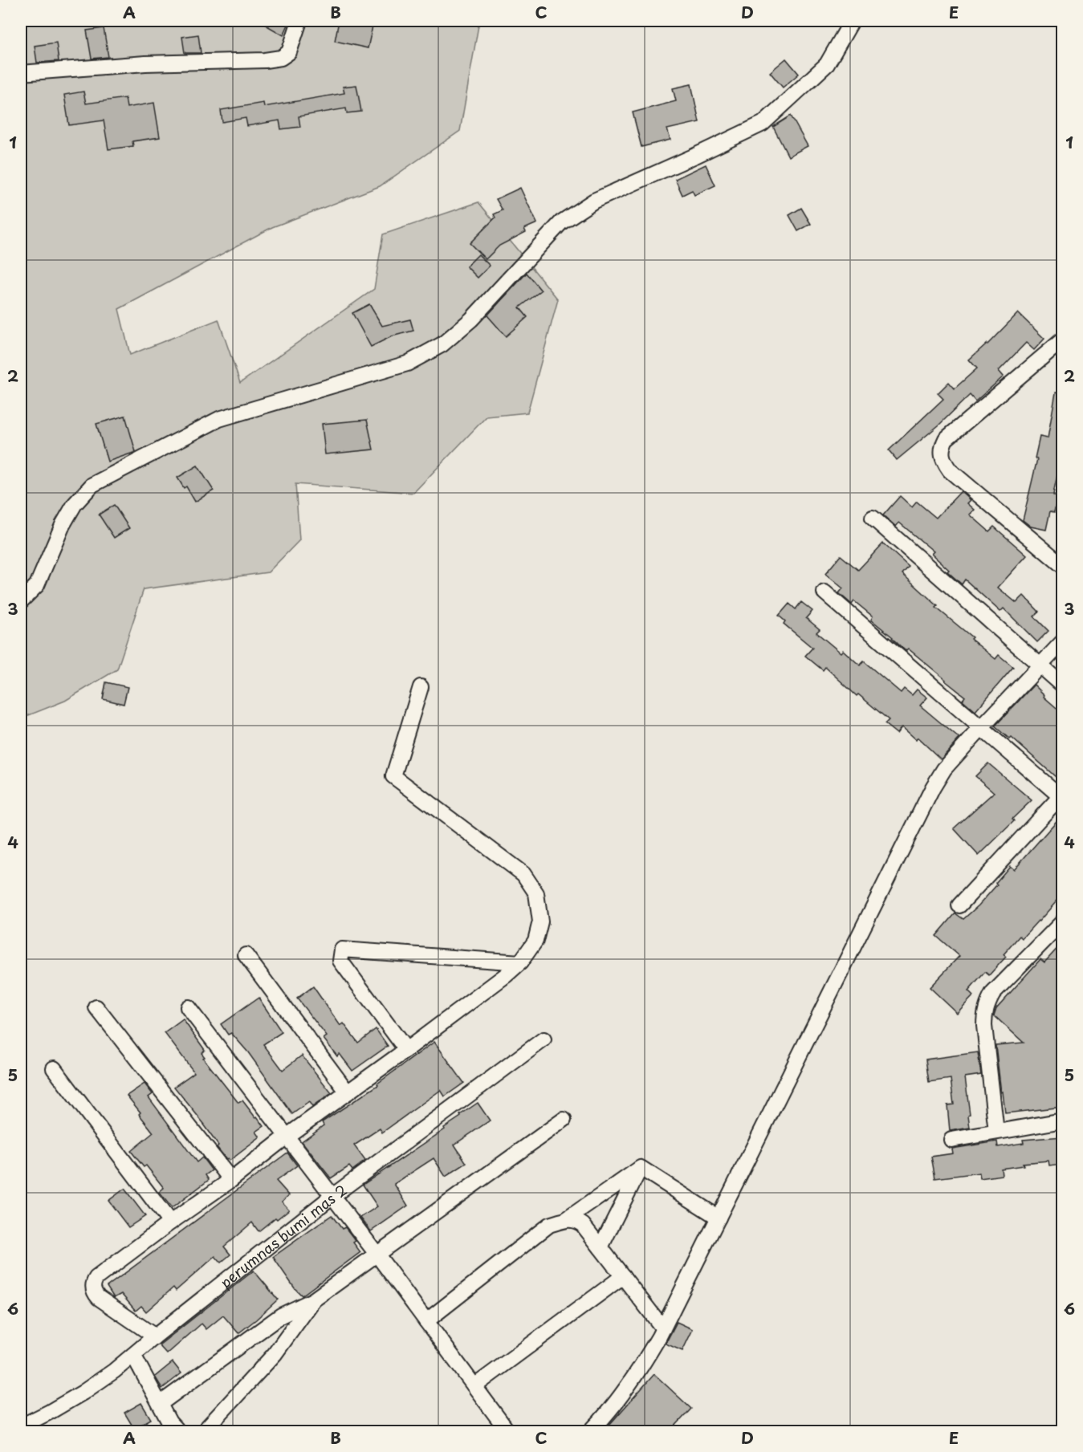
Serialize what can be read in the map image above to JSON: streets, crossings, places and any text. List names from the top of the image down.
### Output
{
  "streets": {
    "street": ["perumnas bumi mas 2"]
  },
  "grid": {
    "columns": [
      "A",
      "B",
      "C",
      "D",
      "E"
    ],
    "rows": [
      "1",
      "2",
      "3",
      "4",
      "5",
      "6"
    ]
  }
}
